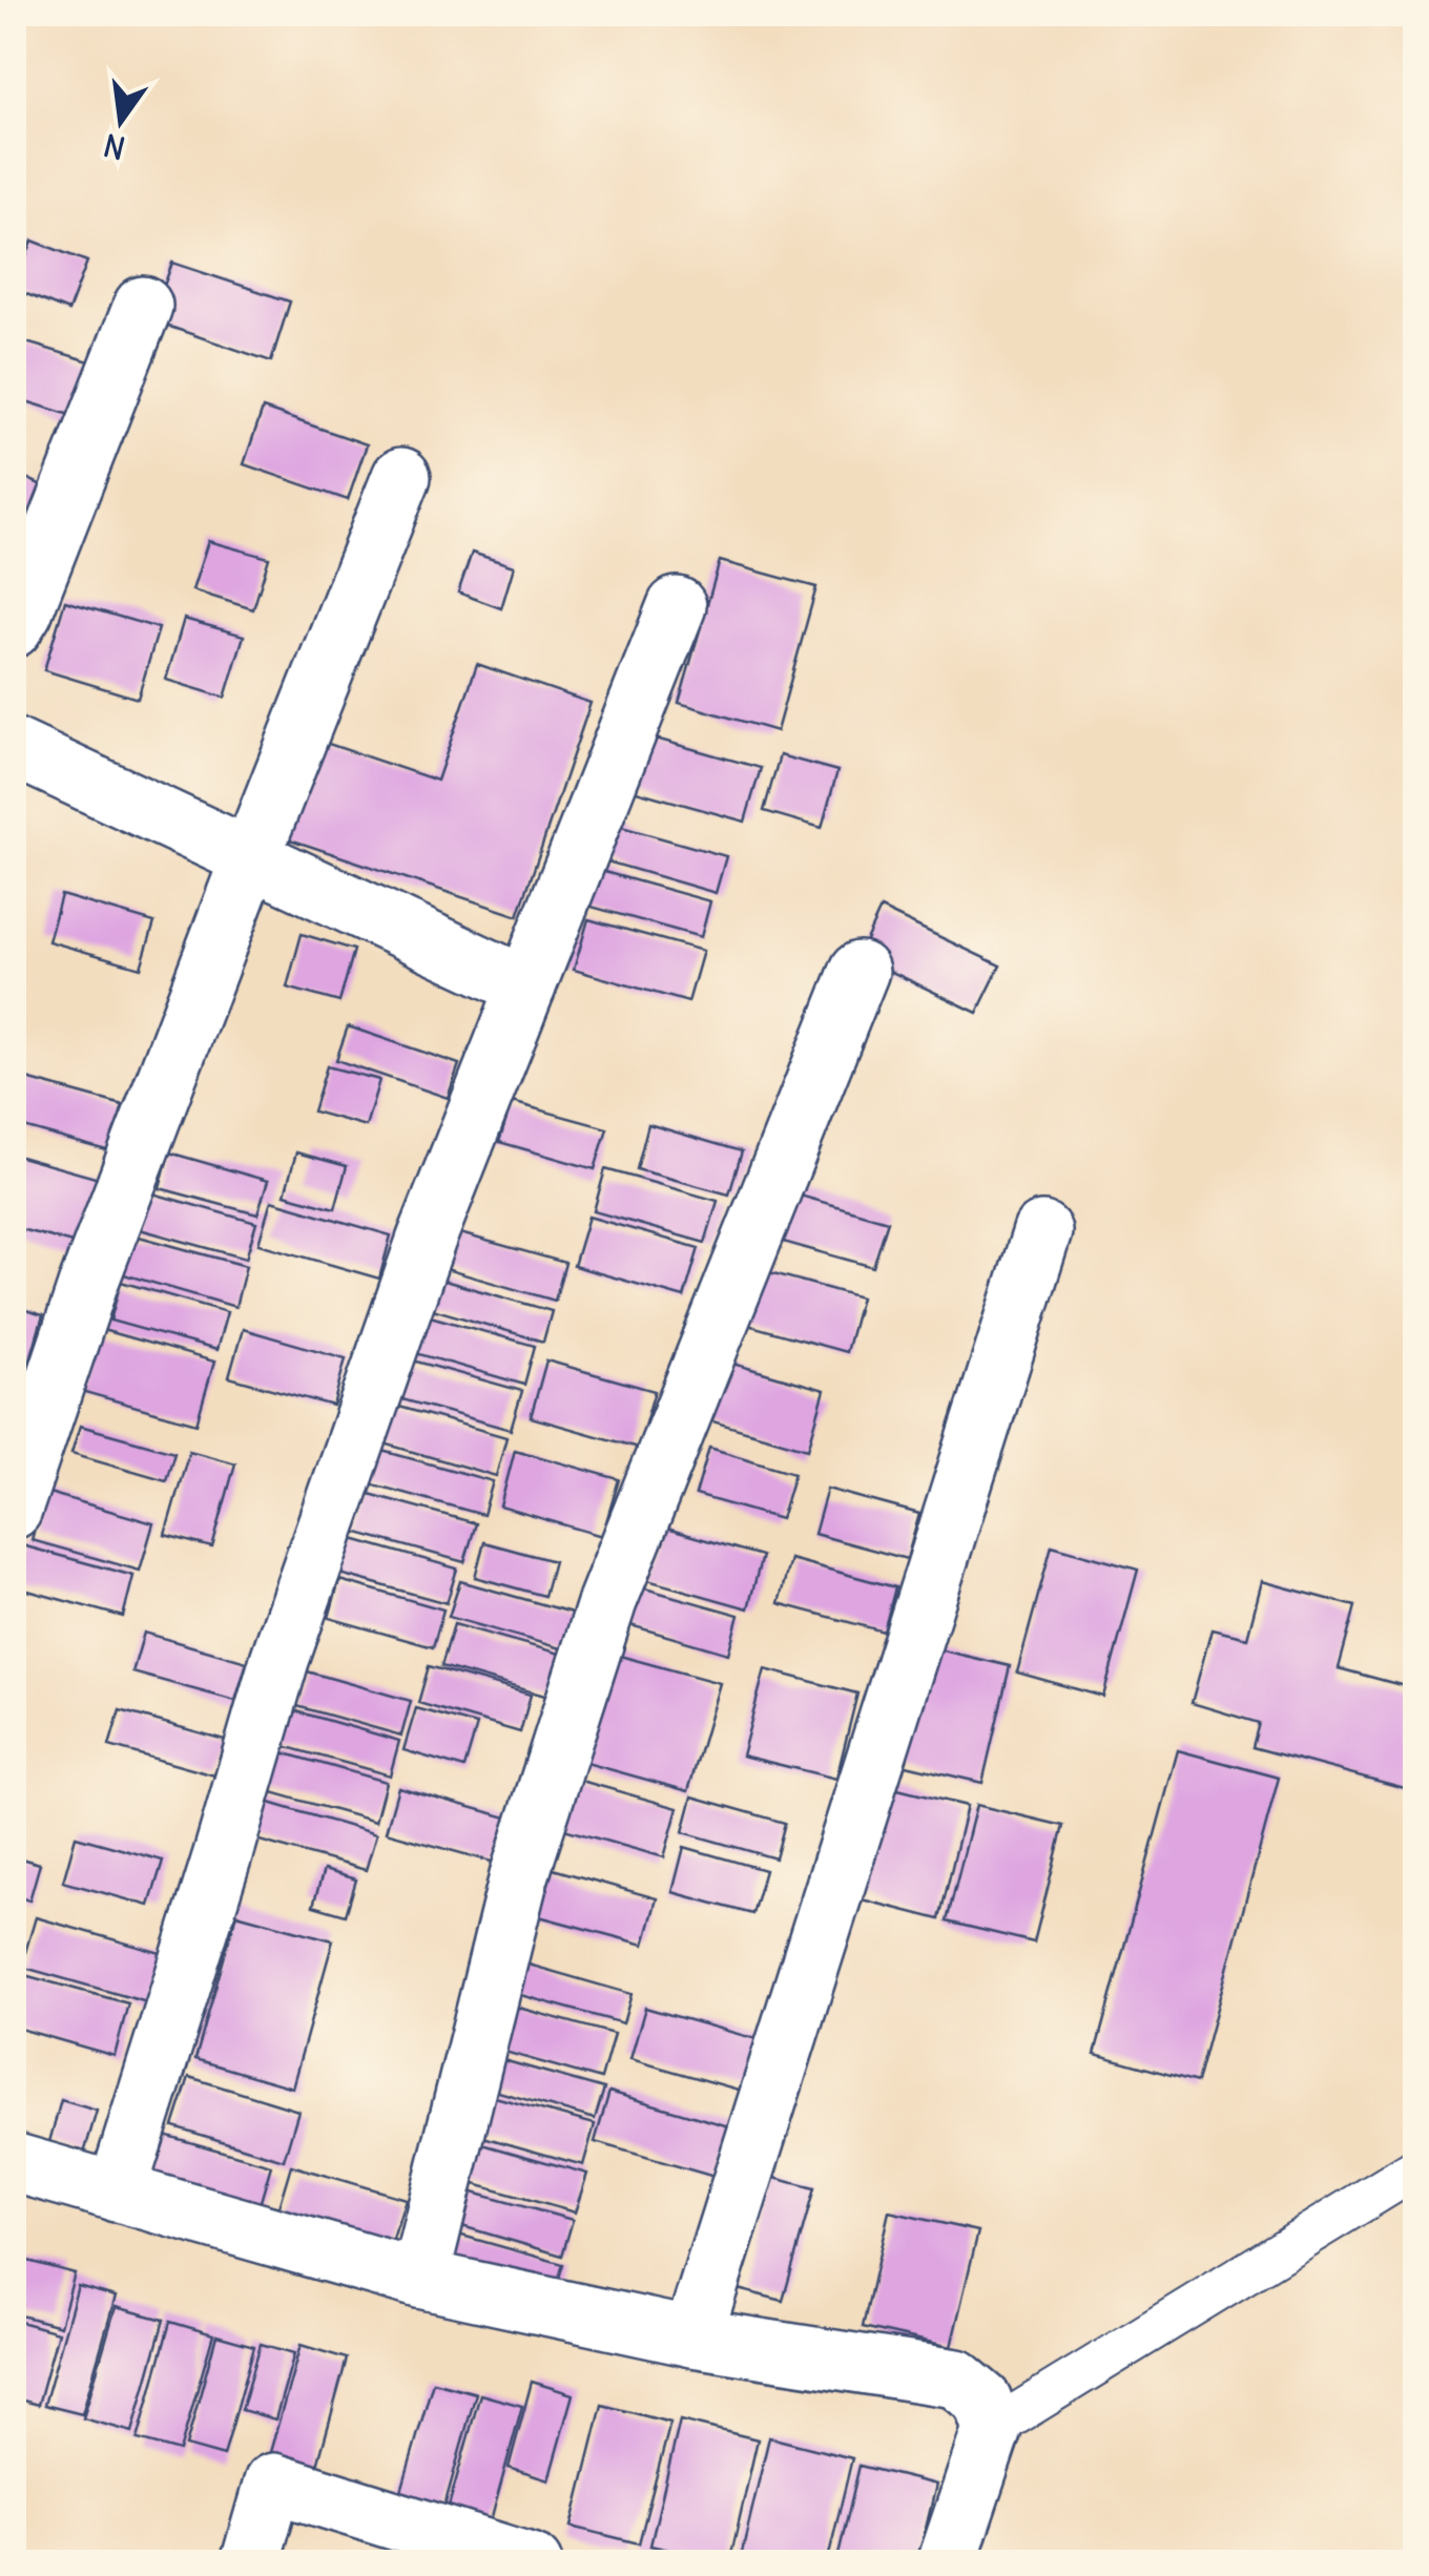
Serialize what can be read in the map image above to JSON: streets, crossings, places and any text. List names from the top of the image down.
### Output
{
  "north": "bottom"
}
